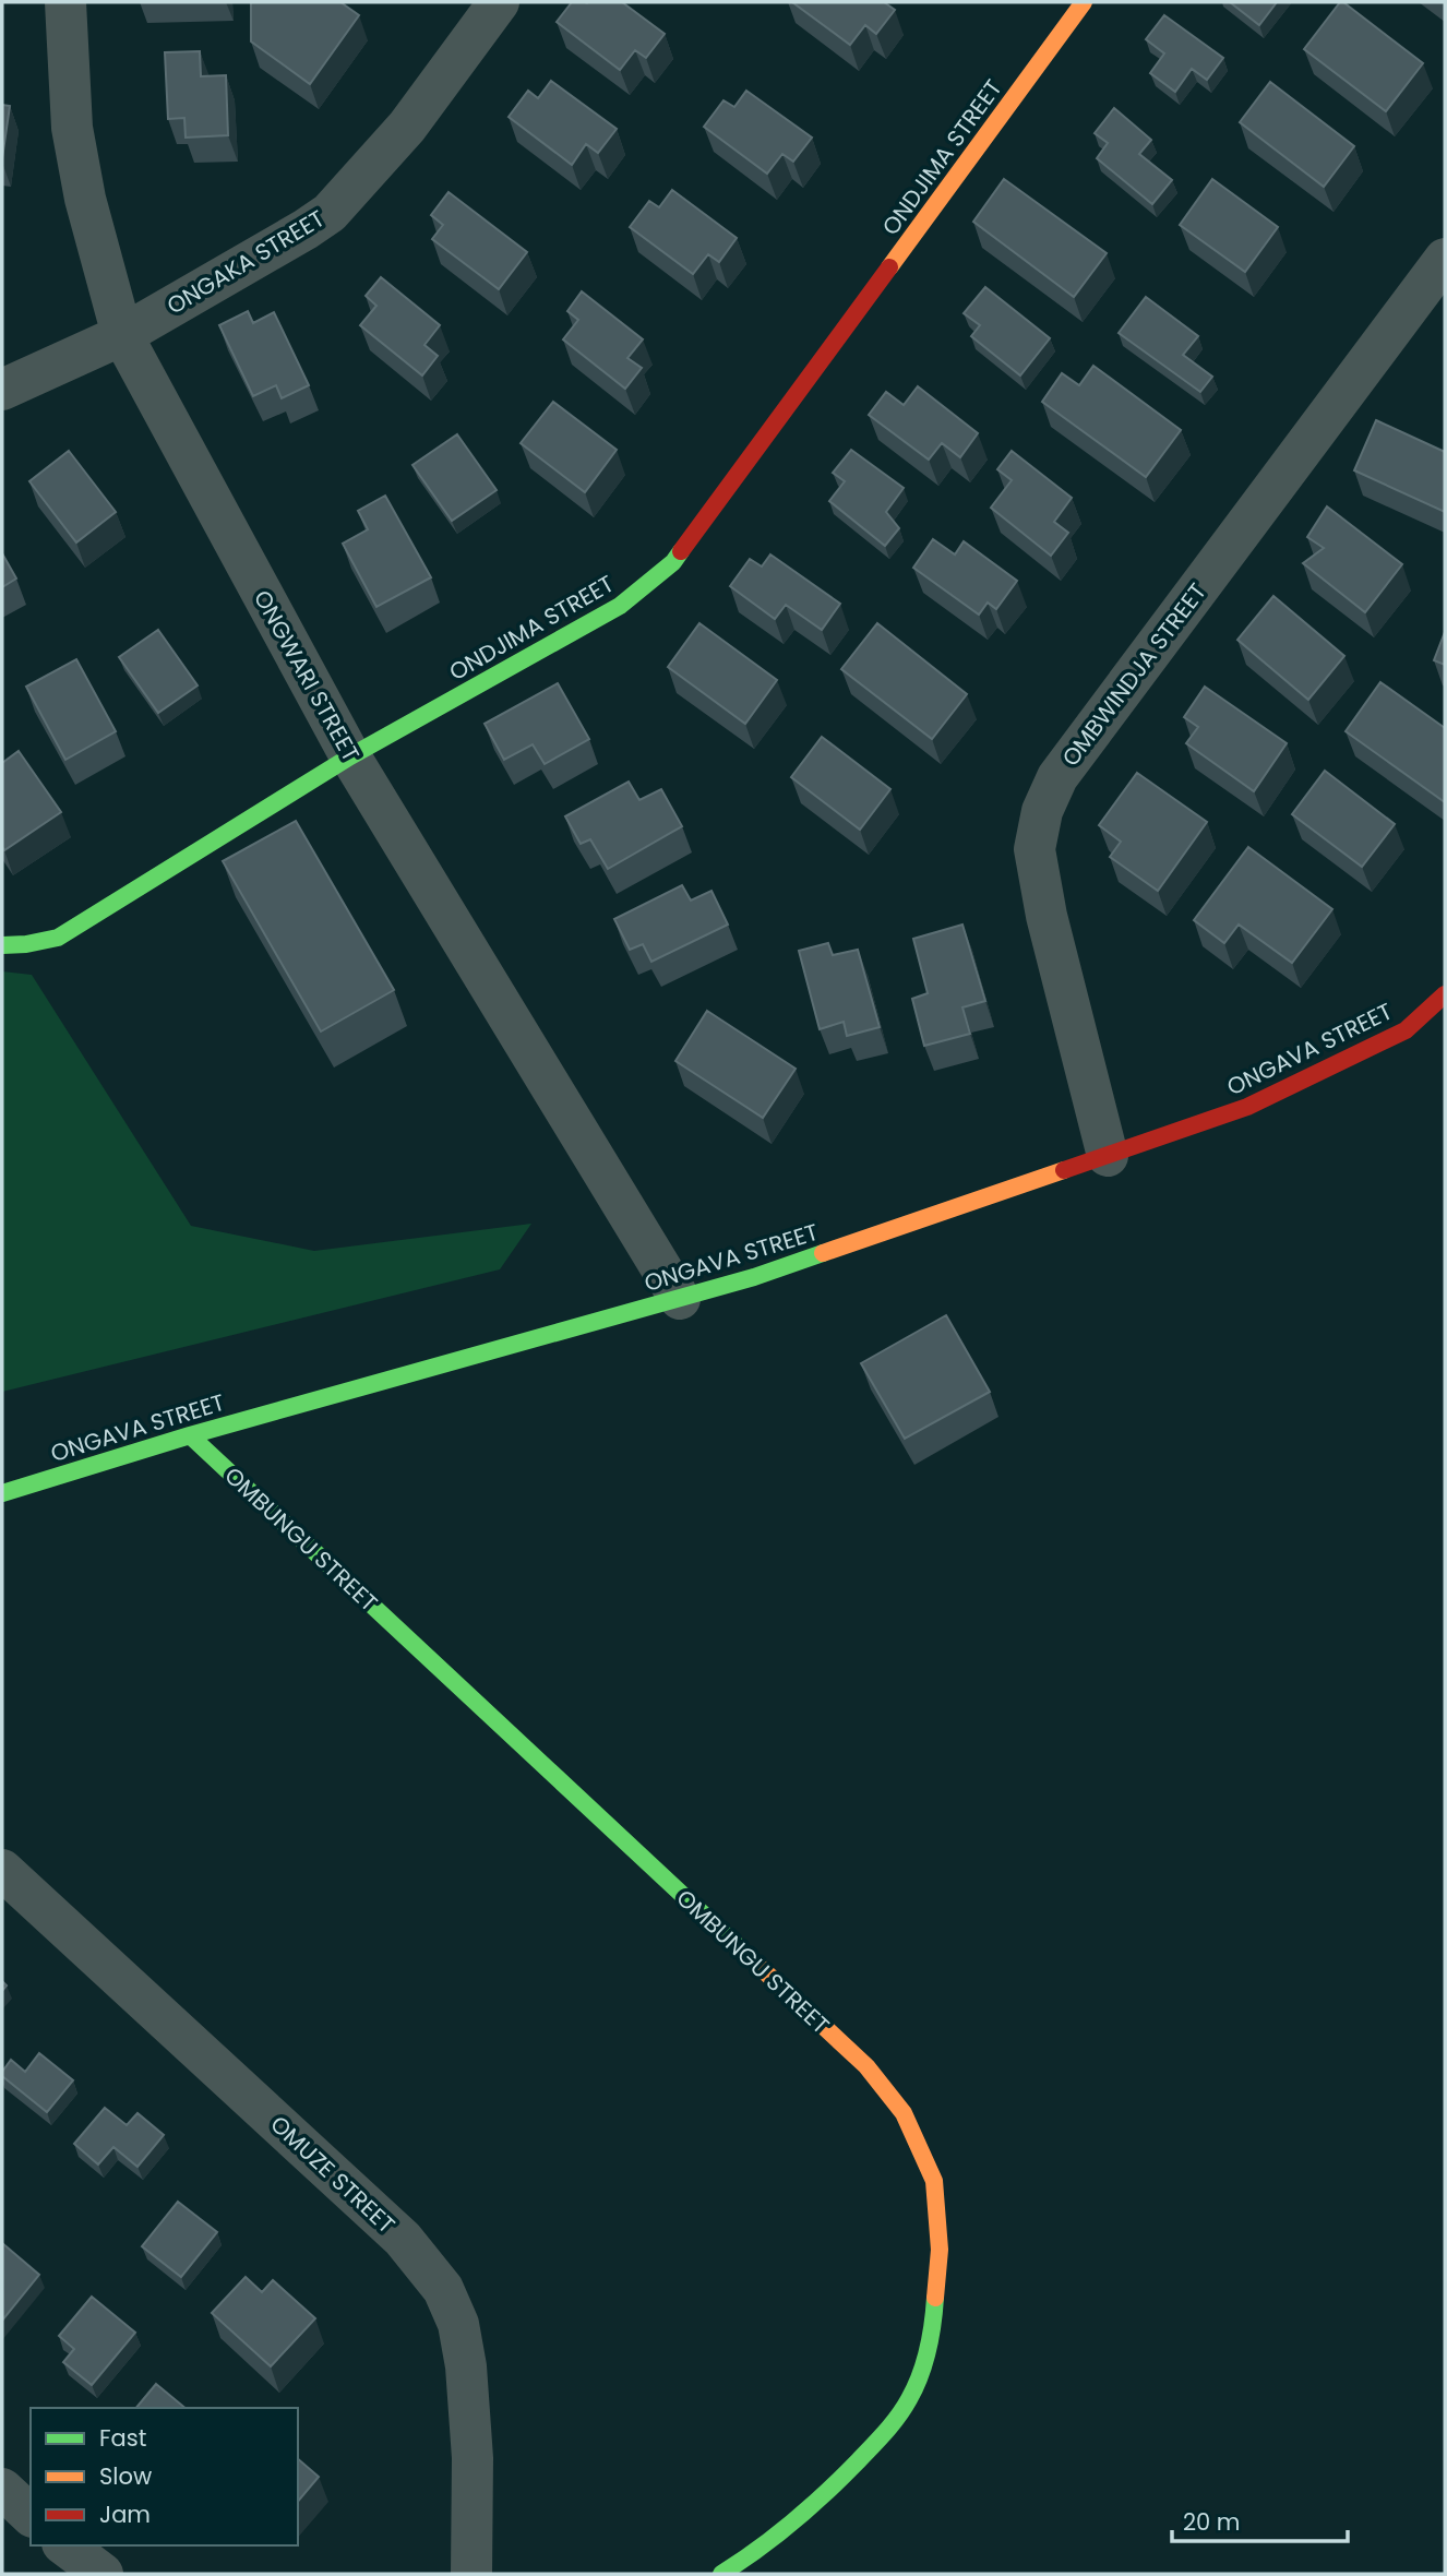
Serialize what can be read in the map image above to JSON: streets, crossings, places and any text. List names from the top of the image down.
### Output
{
  "streets": {
    "street": [
      "ONDJIMA STREET",
      "ONGAKA STREET",
      "OMBWINDJA STREET",
      "ONGWARI STREET",
      "ONGAVA STREET",
      "OMBUNGU STREET",
      "OMUZE STREET"
    ]
  },
  "crossings": [
    ["ONDJIMA STREET", "ONGWARI STREET"],
    ["ONGAKA STREET", "ONGWARI STREET"],
    ["OMBWINDJA STREET", "ONGAVA STREET"],
    ["ONGWARI STREET", "ONGAVA STREET"],
    ["ONGAVA STREET", "OMBUNGU STREET"]
  ],
  "legend": ["Fast", "Slow", "Jam"],
  "scale_bar": "20 m"
}
